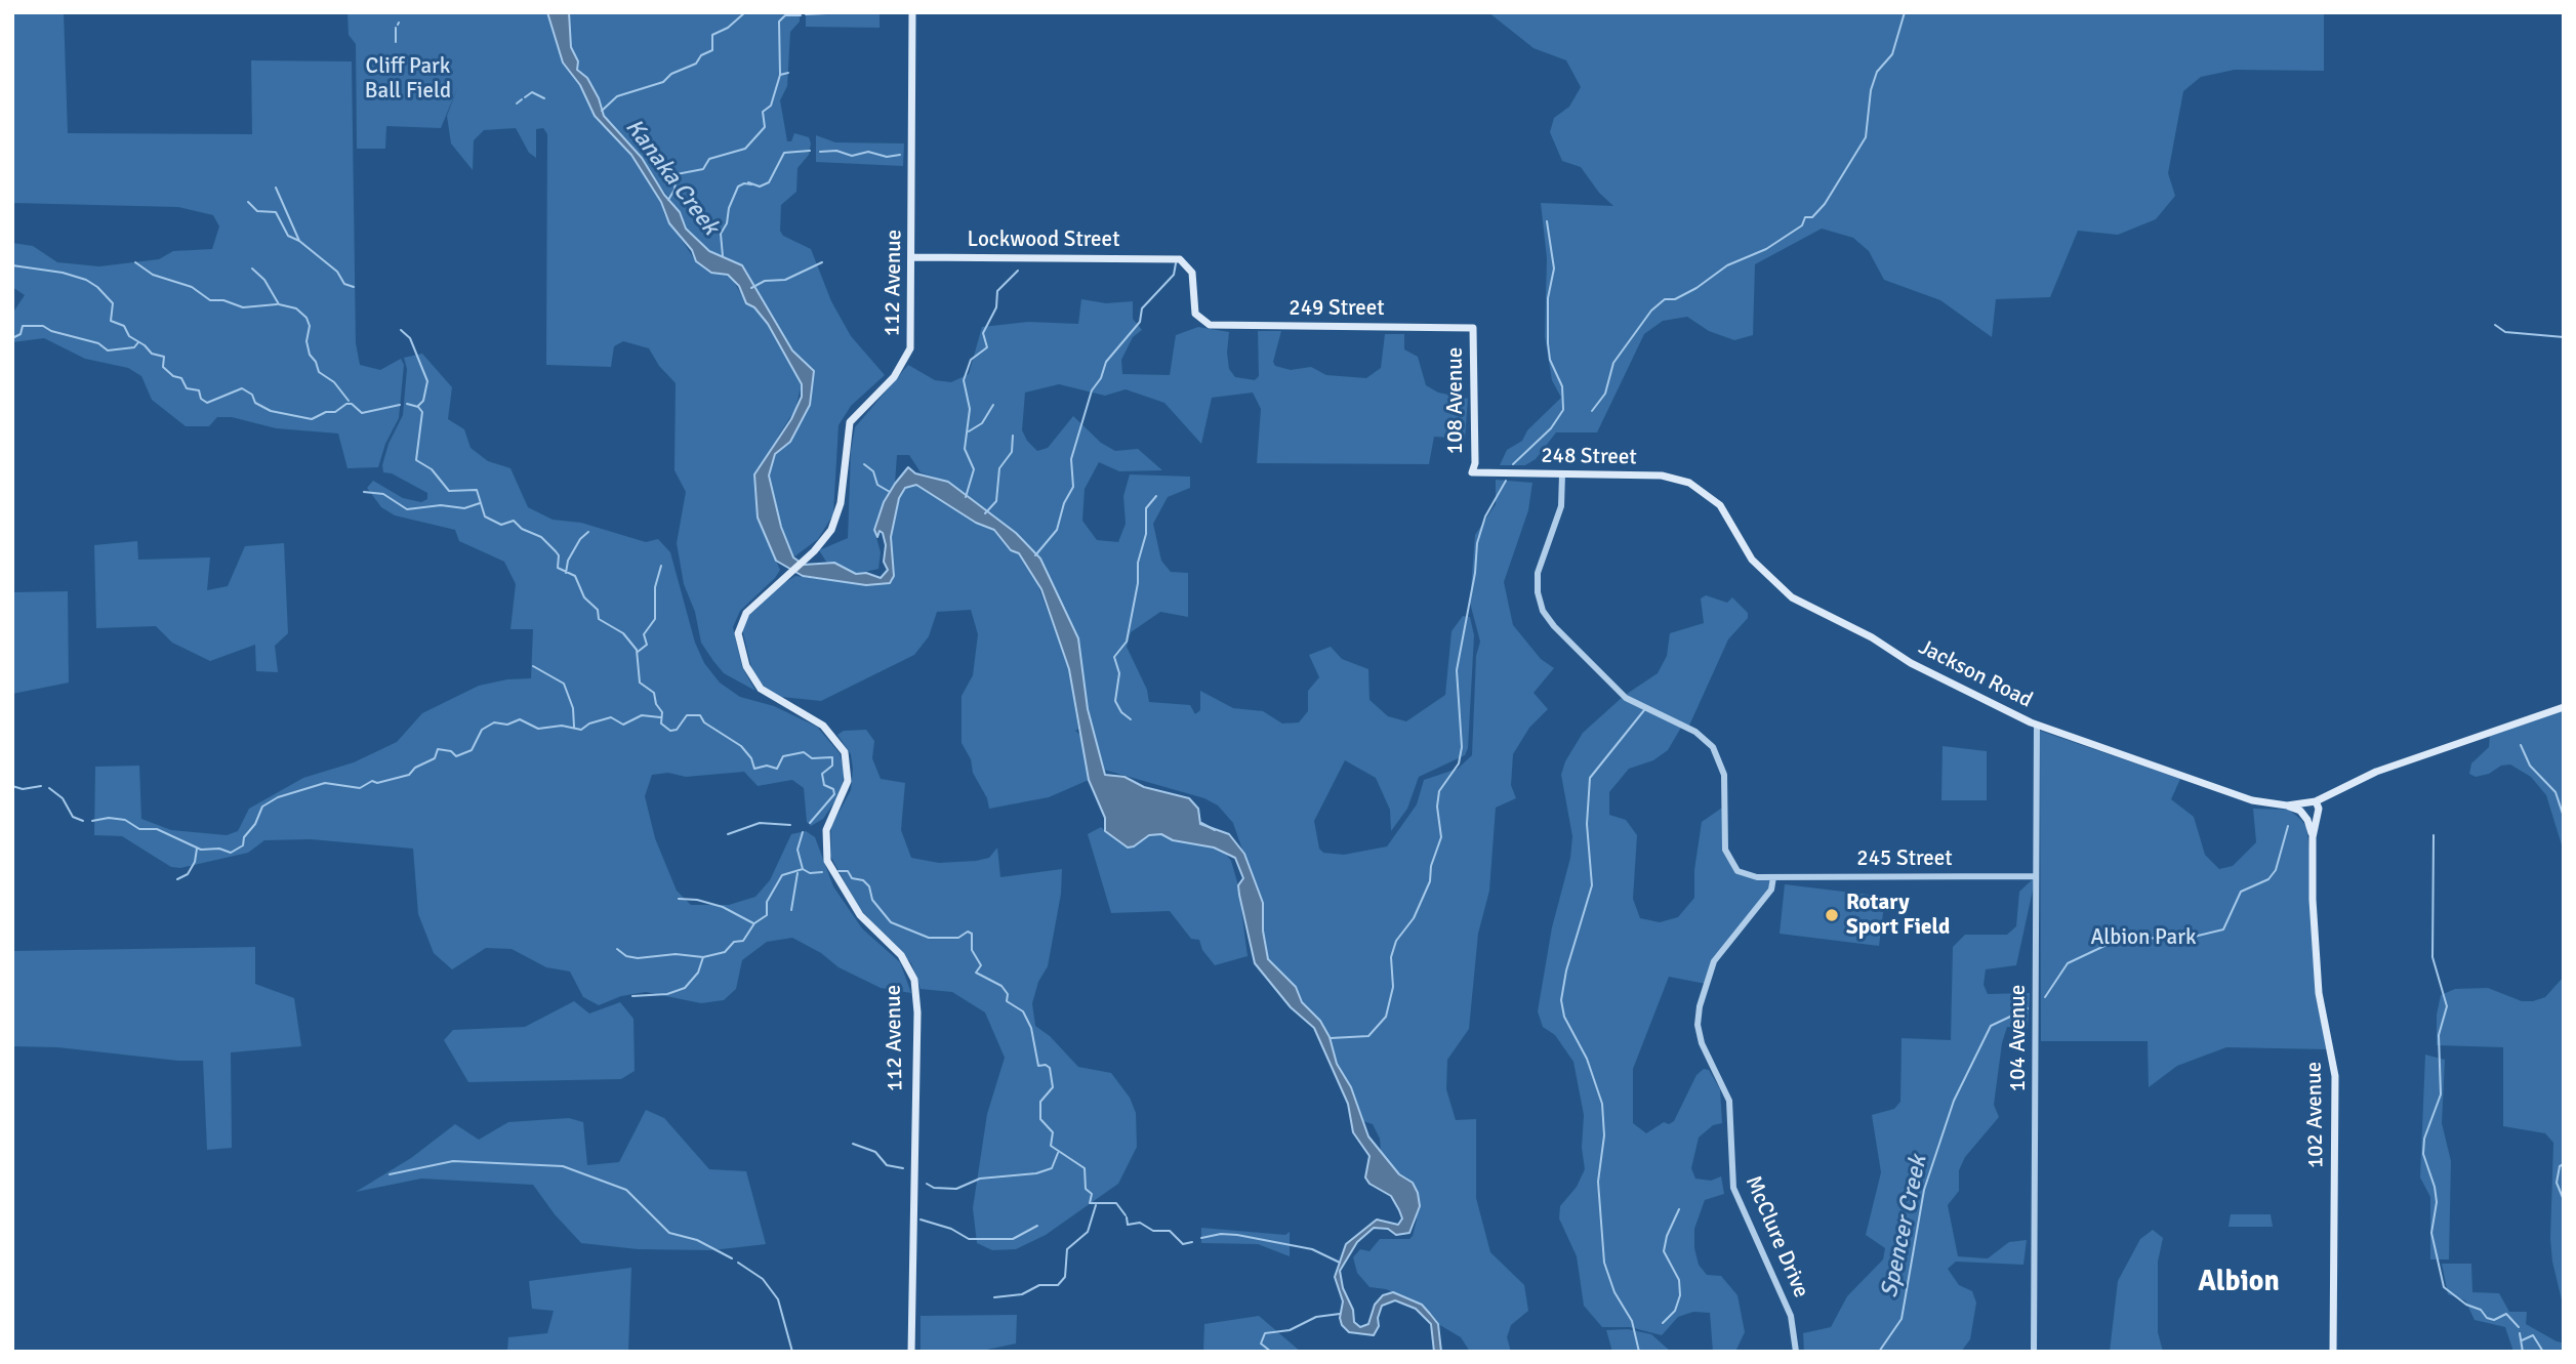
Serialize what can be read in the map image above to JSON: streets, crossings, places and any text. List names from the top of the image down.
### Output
{
  "streets": {
    "main road": [
      "Lockwood Street",
      "112 Avenue",
      "249 Street",
      "108 Avenue",
      "248 Street",
      "Jackson Road",
      "102 Avenue"
    ],
    "street": ["245 Street", "104 Avenue", "McClure Drive"]
  },
  "crossings": [
    ["Lockwood Street", "112 Avenue"],
    ["Lockwood Street", "249 Street"],
    ["249 Street", "108 Avenue"],
    ["108 Avenue", "248 Street"],
    ["248 Street", "Jackson Road"],
    ["Jackson Road", "104 Avenue"],
    ["245 Street", "104 Avenue"],
    ["245 Street", "McClure Drive"]
  ],
  "districts": ["Albion"],
  "water": ["Kanaka Creek", "Spencer Creek"],
  "parks": ["Cliff Park Ball Field", "Albion Park"],
  "places": ["Rotary Sport Field"]
}
